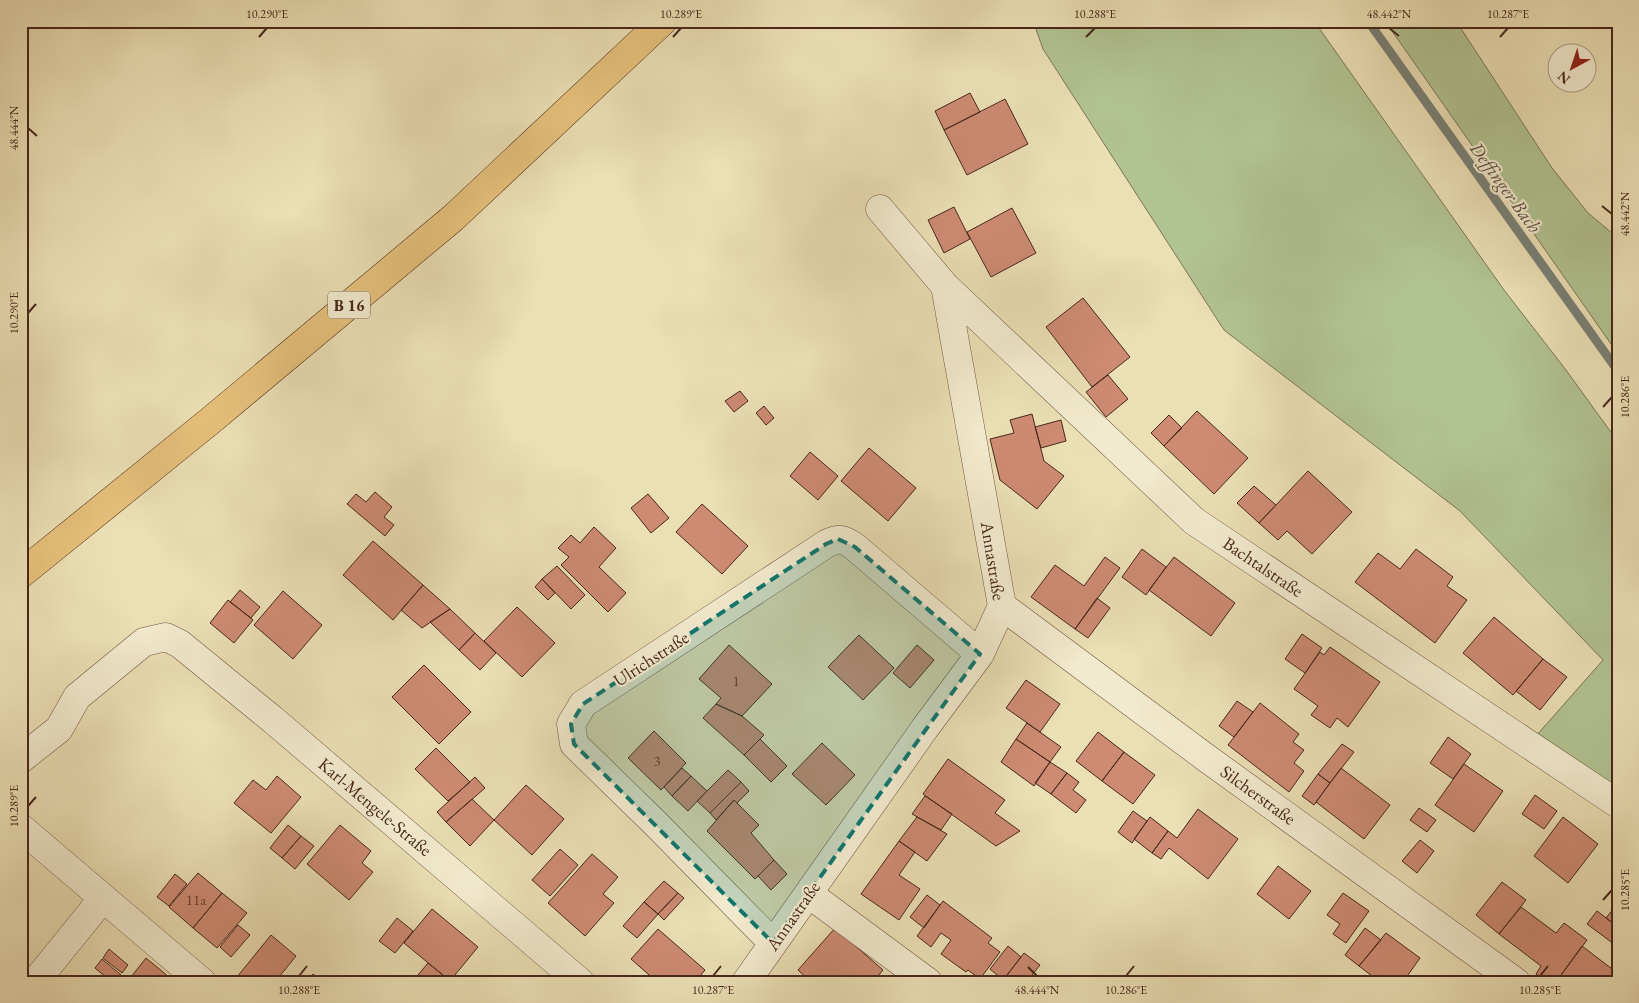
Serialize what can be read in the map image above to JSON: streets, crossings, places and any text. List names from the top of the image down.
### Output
{
  "streets": {
    "main road": ["B 16"],
    "street": [
      "Annastraße",
      "Bachtalstraße",
      "Ulrichstraße",
      "Silcherstraße",
      "Karl-Mengele-Straße"
    ]
  },
  "crossings": [
    ["Annastraße", "Bachtalstraße"],
    ["Annastraße", "Ulrichstraße"],
    ["Annastraße", "Silcherstraße"]
  ],
  "water": ["Deffinger Bach"],
  "house_numbers": ["1", "3", "11a"],
  "north": "bottom left",
  "coordinates": [
    "10.290°E",
    "10.289°E",
    "10.288°E",
    "48.442°N",
    "10.287°E",
    "48.444°N",
    "10.286°E",
    "10.285°E"
  ]
}
